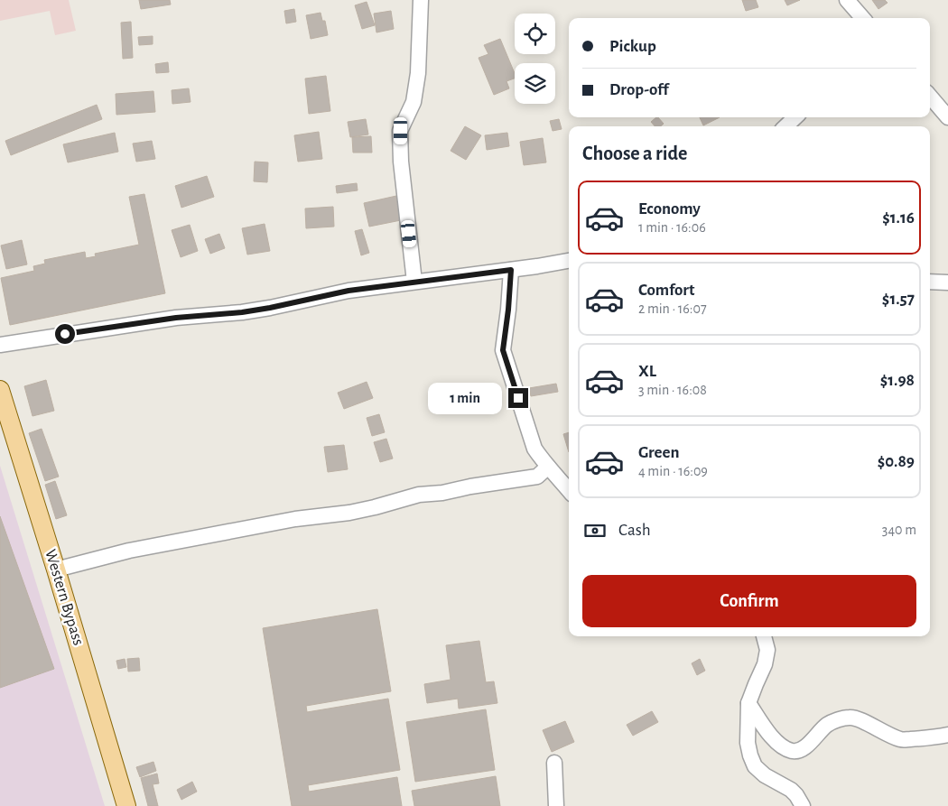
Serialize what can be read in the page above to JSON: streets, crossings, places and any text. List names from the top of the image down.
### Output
{
  "streets": {
    "main road": ["Western Bypass"]
  },
  "page": {
    "banner": ["Pickup", "Drop-off"],
    "heading": "Choose a ride",
    "list": [
      {
        "name": "Economy",
        "note": "1 min · 16:06",
        "value": "$1.16"
      },
      {
        "name": "Comfort",
        "note": "2 min · 16:07",
        "value": "$1.57"
      },
      {
        "name": "XL",
        "note": "3 min · 16:08",
        "value": "$1.98"
      },
      {
        "name": "Green",
        "note": "4 min · 16:09",
        "value": "$0.89"
      }
    ],
    "bubble": "1 min",
    "pay": ["Cash", "340 m"],
    "buttons": "Confirm"
  }
}
